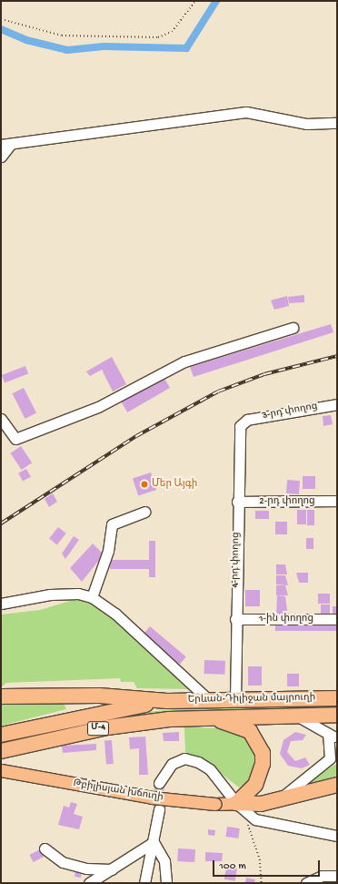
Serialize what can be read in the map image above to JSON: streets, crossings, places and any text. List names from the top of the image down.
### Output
{
  "streets": {
    "highway": ["Երևան-Դիլիջան մայրուղի", "Մ-4"],
    "main road": ["Թբիլիսյան խճուղի"],
    "street": [
      "3-րդ փողոց",
      "2-րդ փողոց",
      "4-րդ փողոց",
      "1-ին փողոց"
    ]
  },
  "crossings": [
    ["3-րդ փողոց", "4-րդ փողոց"],
    ["2-րդ փողոց", "4-րդ փողոց"],
    ["4-րդ փողոց", "1-ին փողոց"],
    ["4-րդ փողոց", "Երևան-Դիլիջան մայրուղի"],
    ["Երևան-Դիլիջան մայրուղի", "Մ-4"]
  ],
  "places": ["Մեր Այգի"],
  "scale_bar": "100 m"
}
